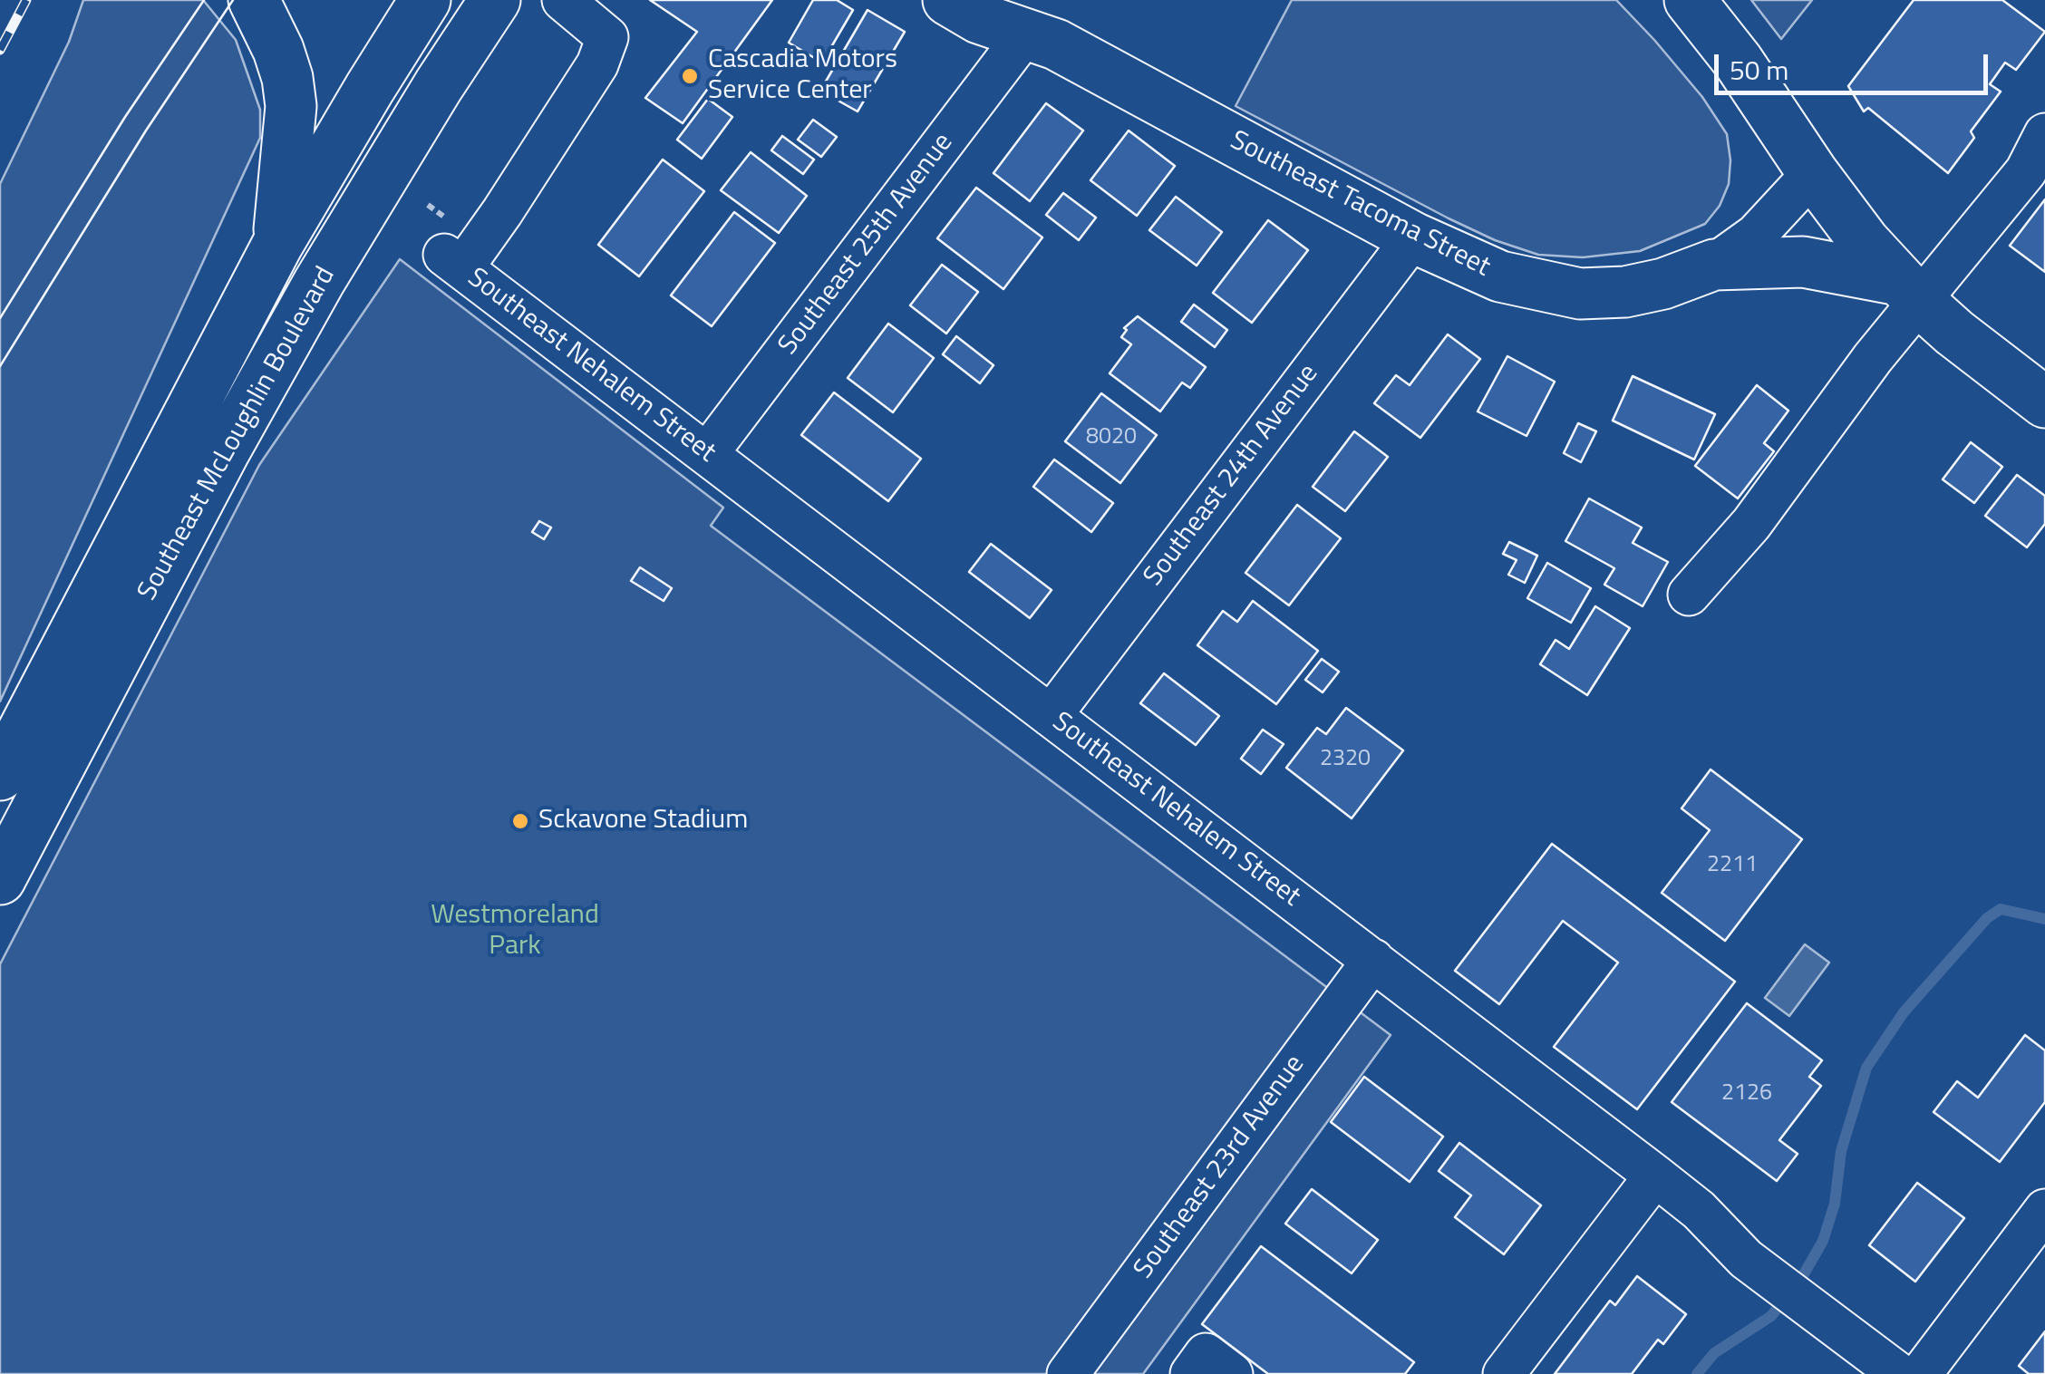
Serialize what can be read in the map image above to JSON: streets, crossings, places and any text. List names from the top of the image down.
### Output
{
  "streets": {
    "main road": ["Southeast Tacoma Street", "Southeast McLoughlin Boulevard"],
    "street": [
      "Southeast 25th Avenue",
      "Southeast Nehalem Street",
      "Southeast 24th Avenue",
      "Southeast 23rd Avenue"
    ]
  },
  "crossings": [
    ["Southeast Tacoma Street", "Southeast 25th Avenue"],
    ["Southeast Tacoma Street", "Southeast 24th Avenue"],
    ["Southeast 25th Avenue", "Southeast Nehalem Street"],
    ["Southeast Nehalem Street", "Southeast 24th Avenue"],
    ["Southeast Nehalem Street", "Southeast 23rd Avenue"]
  ],
  "parks": ["Westmoreland Park"],
  "places": ["Cascadia Motors Service Center", "Sckavone Stadium"],
  "house_numbers": [
    "8020",
    "2320",
    "2211",
    "2126"
  ],
  "scale_bar": "50 m"
}
